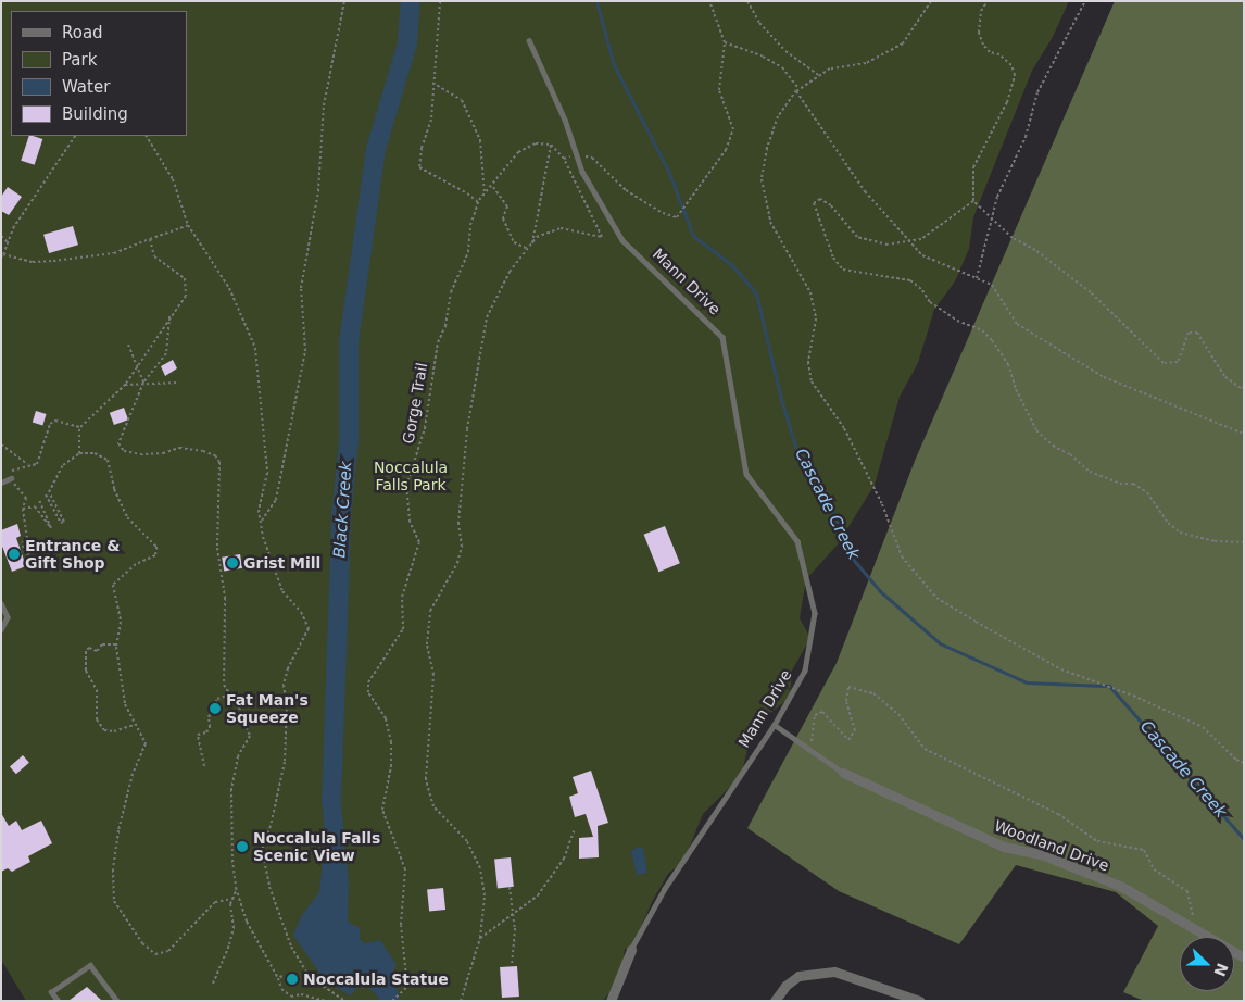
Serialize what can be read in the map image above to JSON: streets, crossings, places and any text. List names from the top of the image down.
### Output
{
  "streets": {
    "street": ["Mann Drive", "Woodland Drive"],
    "path": ["Gorge Trail"]
  },
  "water": ["Cascade Creek", "Black Creek"],
  "parks": ["Noccalula Falls Park"],
  "places": [
    "Entrance & Gift Shop",
    "Grist Mill",
    "Fat Man's Squeeze",
    "Noccalula Falls Scenic View",
    "Noccalula Statue"
  ],
  "legend": [
    "Road",
    "Park",
    "Water",
    "Building"
  ],
  "north": "right"
}
